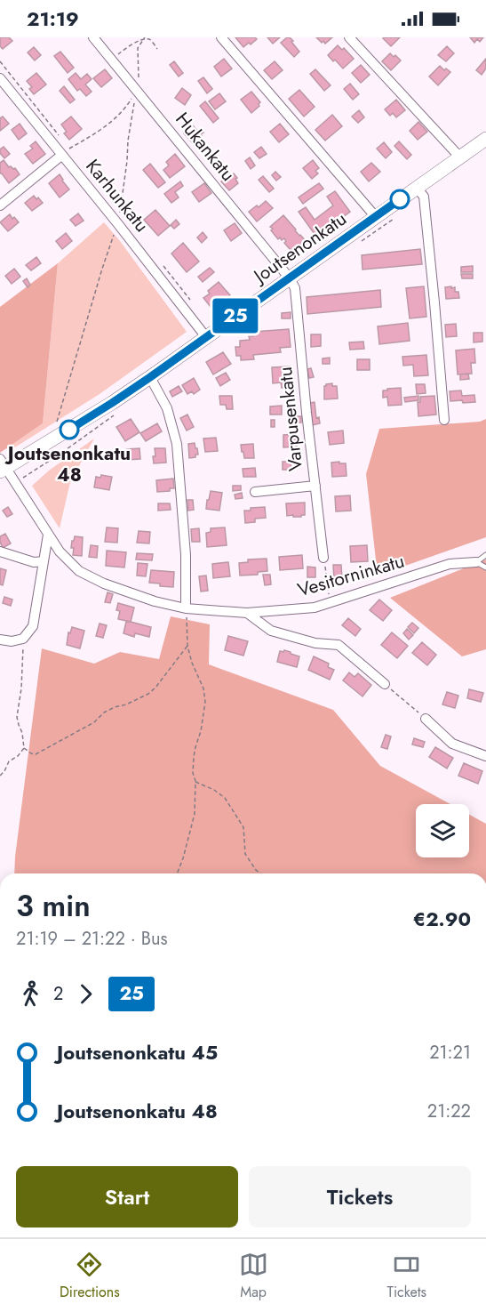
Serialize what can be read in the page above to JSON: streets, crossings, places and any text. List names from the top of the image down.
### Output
{
  "streets": {
    "main road": ["Joutsenonkatu"],
    "street": [
      "Hukankatu",
      "Karhunkatu",
      "Varpusenkatu",
      "Vesitorninkatu"
    ]
  },
  "crossings": [
    ["Hukankatu", "Joutsenonkatu"],
    ["Hukankatu", "Varpusenkatu"],
    ["Karhunkatu", "Joutsenonkatu"],
    ["Joutsenonkatu", "Varpusenkatu"],
    ["Joutsenonkatu", "Vesitorninkatu"]
  ],
  "places": ["Joutsenonkatu 48"],
  "lines": ["bus line 25"],
  "page": {
    "status": "21:19",
    "on_map": "25",
    "heading": ["3 min", "21:19 – 21:22 · Bus", "€2.90"],
    "legs": ["2", "25"],
    "list": [
      {
        "name": "Joutsenonkatu 45",
        "value": "21:21"
      },
      {
        "name": "Joutsenonkatu 48",
        "value": "21:22"
      }
    ],
    "buttons": ["Start", "Tickets"],
    "tabs": ["Directions", "Map", "Tickets"]
  }
}
